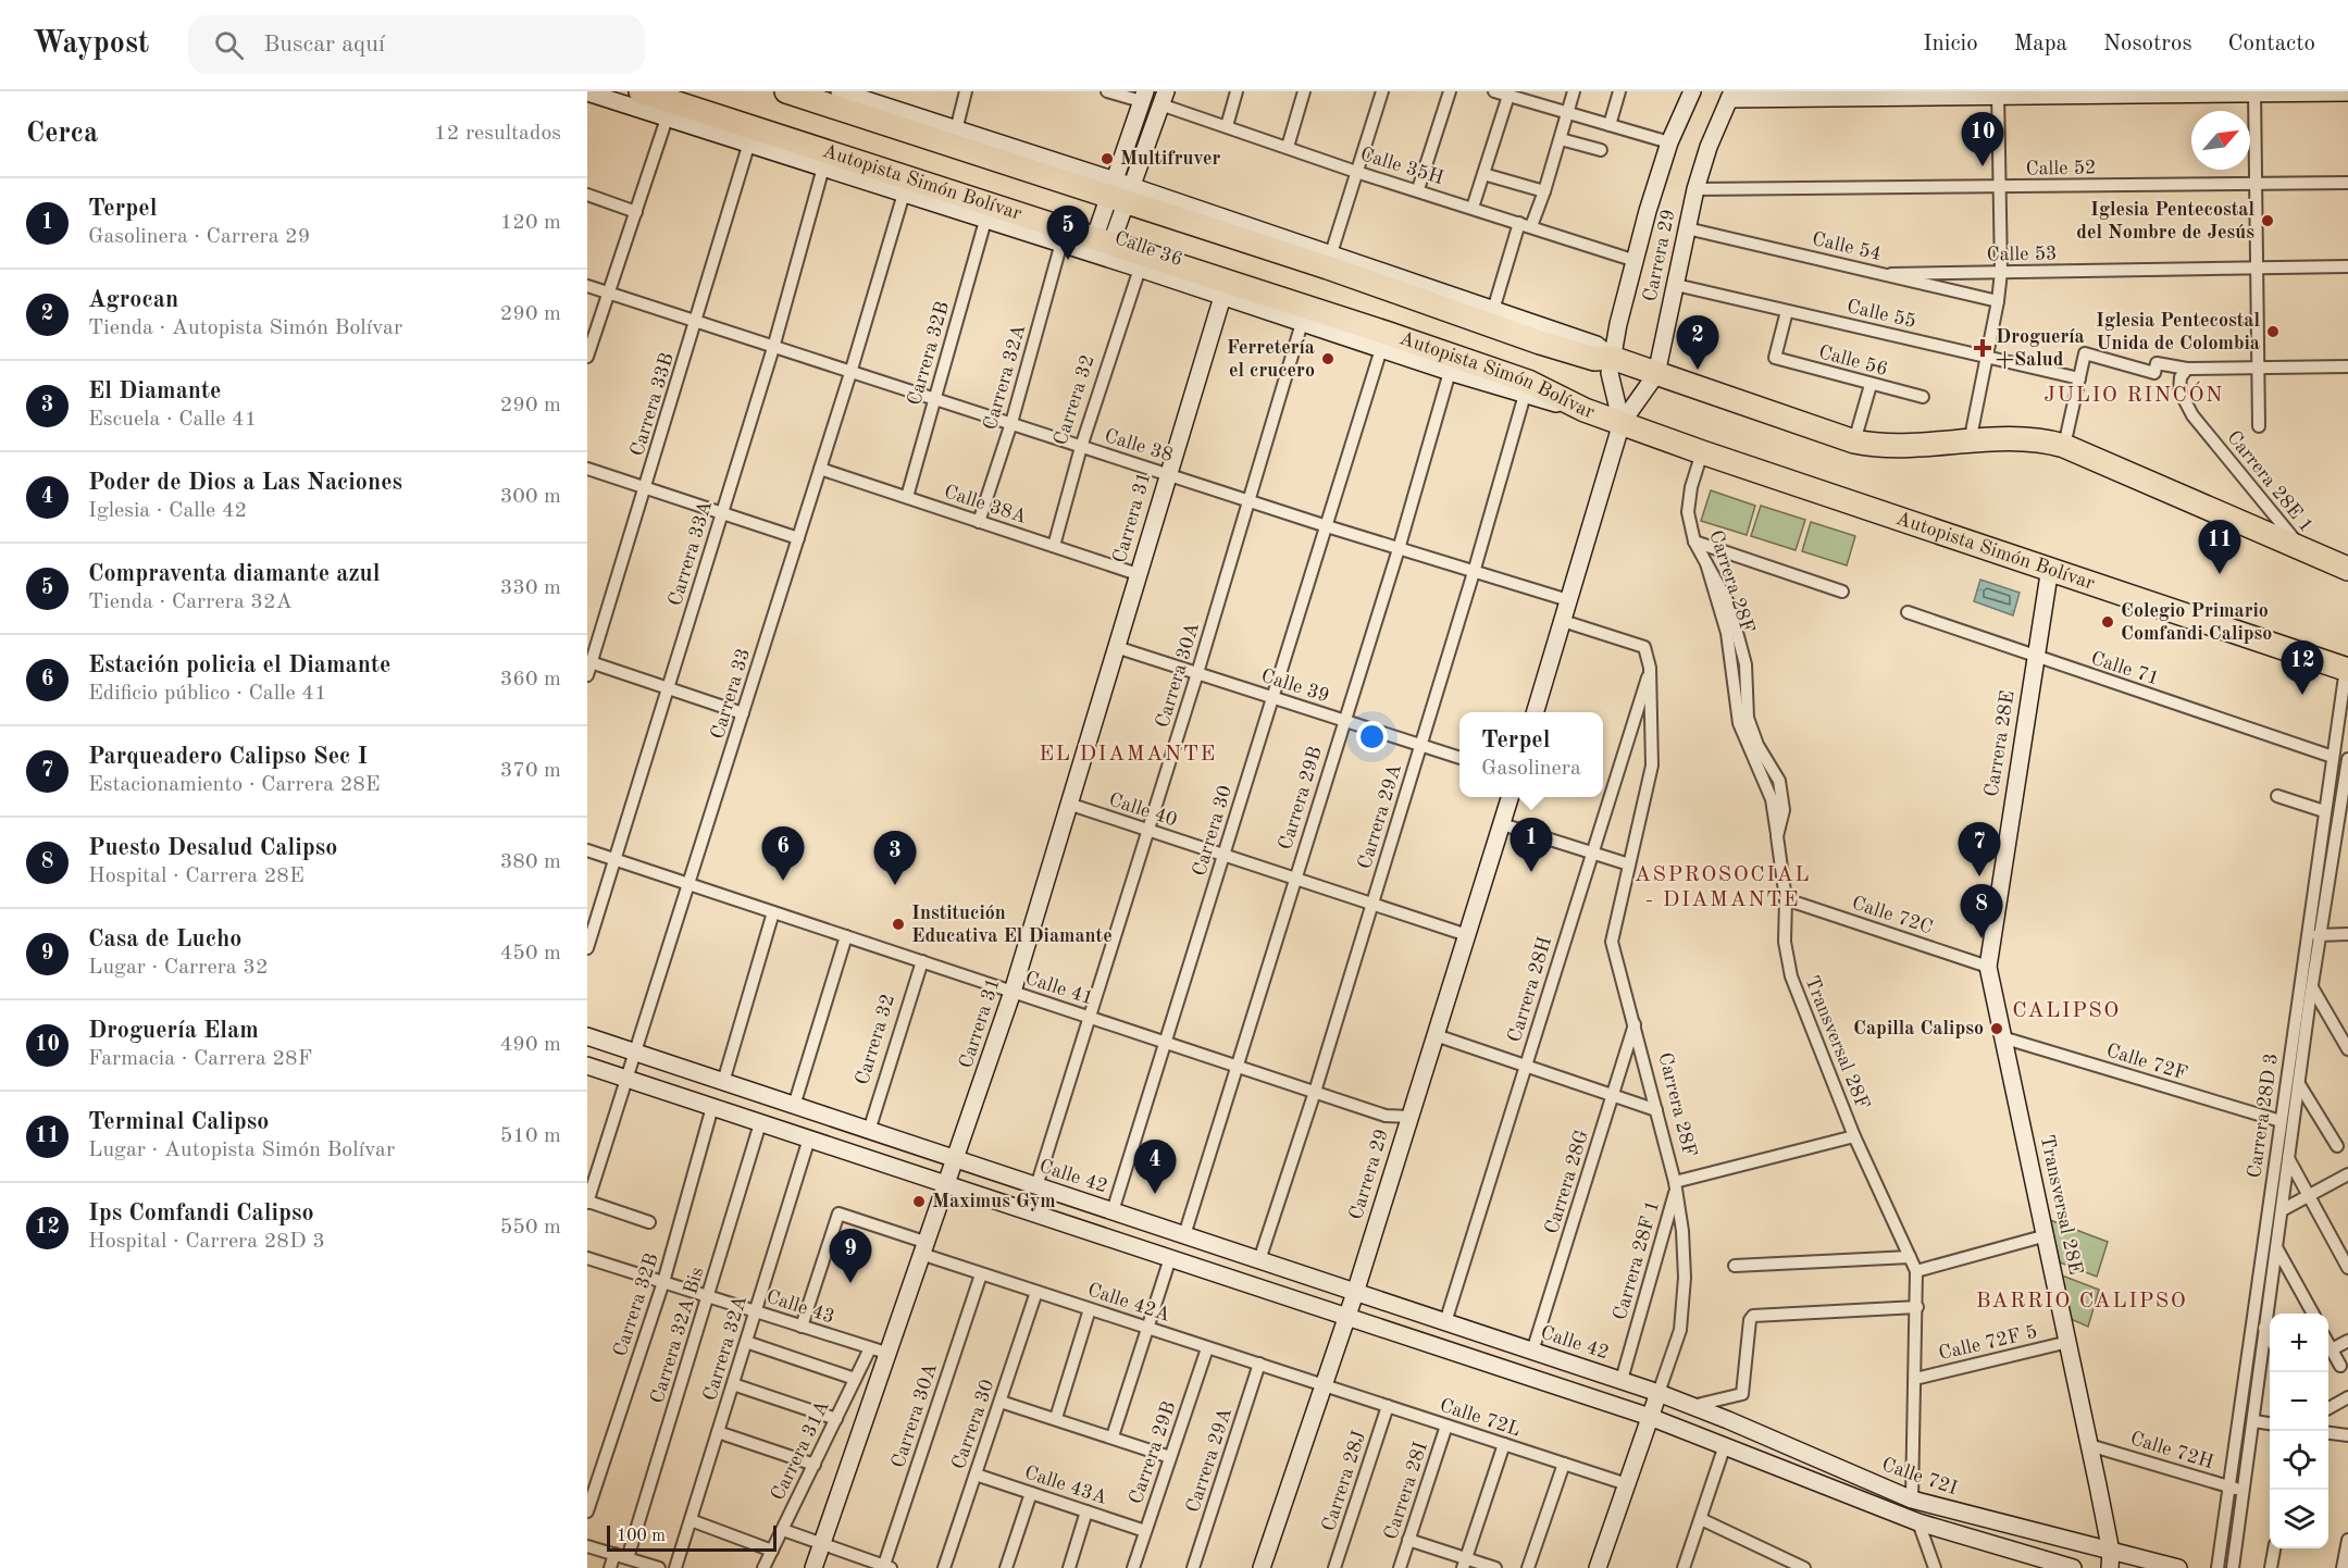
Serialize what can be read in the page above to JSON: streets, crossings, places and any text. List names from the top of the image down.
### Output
{
  "streets": {
    "highway": ["Autopista Simón Bolívar"],
    "street": [
      "Calle 35H",
      "Calle 52",
      "Calle 54",
      "Calle 36",
      "Calle 53",
      "Carrera 29",
      "Calle 55",
      "Carrera 32B",
      "Calle 56",
      "Carrera 32A",
      "Carrera 32",
      "Carrera 33B",
      "Calle 38",
      "Carrera 28E 1",
      "Calle 38A",
      "Carrera 31",
      "Carrera 33A",
      "Carrera 28F",
      "Calle 71",
      "Carrera 30A",
      "Calle 39",
      "Carrera 33",
      "Carrera 28E",
      "Carrera 29B",
      "Calle 40",
      "Carrera 29A",
      "Carrera 30",
      "Calle 72C",
      "Calle 41",
      "Carrera 28H",
      "Transversal 28F",
      "Calle 72F",
      "Carrera 28D 3",
      "Calle 42",
      "Carrera 28G",
      "Transversal 28E",
      "Carrera 28F 1",
      "Calle 42A",
      "Calle 43",
      "Carrera 32A Bis",
      "Calle 72F 5",
      "Calle 72L",
      "Carrera 31A",
      "Calle 72H",
      "Calle 72I",
      "Carrera 28J",
      "Calle 43A",
      "Carrera 28I"
    ]
  },
  "crossings": [
    ["Calle 35H", "Carrera 29"],
    ["Calle 52", "Carrera 29"],
    ["Autopista Simón Bolívar", "Calle 36"],
    ["Autopista Simón Bolívar", "Carrera 29"],
    ["Autopista Simón Bolívar", "Carrera 28F"],
    ["Autopista Simón Bolívar", "Carrera 30A"],
    ["Autopista Simón Bolívar", "Carrera 28E"],
    ["Autopista Simón Bolívar", "Carrera 29A"],
    ["Autopista Simón Bolívar", "Carrera 28D 3"],
    ["Calle 54", "Calle 53"],
    ["Calle 54", "Carrera 29"],
    ["Calle 36", "Carrera 32B"],
    ["Calle 36", "Carrera 32A"],
    ["Calle 36", "Carrera 32"],
    ["Calle 36", "Carrera 33B"],
    ["Calle 36", "Carrera 31"],
    ["Calle 36", "Carrera 33A"],
    ["Calle 36", "Carrera 30A"],
    ["Calle 36", "Carrera 33"],
    ["Calle 36", "Carrera 29B"],
    ["Calle 36", "Carrera 29A"],
    ["Calle 36", "Carrera 30"],
    ["Carrera 29", "Calle 55"],
    ["Carrera 29", "Calle 38"],
    ["Carrera 29", "Carrera 28F"],
    ["Carrera 29", "Calle 40"],
    ["Carrera 29", "Calle 41"],
    ["Carrera 29", "Calle 42"],
    ["Carrera 29", "Calle 42A"],
    ["Carrera 29", "Calle 72L"],
    ["Calle 55", "Calle 56"],
    ["Carrera 32B", "Calle 38"],
    ["Carrera 32B", "Calle 38A"],
    ["Carrera 32B", "Calle 43"],
    ["Carrera 32A", "Calle 38"],
    ["Carrera 32A", "Calle 38A"],
    ["Carrera 32A", "Calle 43"],
    ["Carrera 32", "Calle 38"],
    ["Carrera 32", "Calle 38A"],
    ["Carrera 32", "Calle 41"],
    ["Carrera 32", "Calle 42"],
    ["Carrera 33B", "Calle 38"],
    ["Calle 38", "Carrera 31"],
    ["Calle 38", "Carrera 33A"],
    ["Calle 38", "Carrera 30A"],
    ["Calle 38", "Carrera 33"],
    ["Calle 38", "Carrera 29B"],
    ["Calle 38", "Carrera 29A"],
    ["Calle 38", "Carrera 30"],
    ["Calle 38A", "Carrera 31"],
    ["Calle 38A", "Carrera 33"],
    ["Carrera 31", "Calle 39"],
    ["Carrera 31", "Calle 40"],
    ["Carrera 31", "Calle 41"],
    ["Carrera 31", "Calle 42"],
    ["Carrera 31", "Calle 42A"],
    ["Carrera 31", "Calle 43"],
    ["Carrera 33A", "Calle 41"],
    ["Carrera 28F", "Carrera 28H"],
    ["Carrera 28F", "Transversal 28F"],
    ["Carrera 28F", "Calle 42"],
    ["Carrera 28F", "Carrera 28G"],
    ["Carrera 28F", "Carrera 28F 1"],
    ["Carrera 28F", "Calle 72L"],
    ["Carrera 28F", "Calle 72I"],
    ["Calle 71", "Carrera 28E"],
    ["Calle 71", "Carrera 28D 3"],
    ["Carrera 30A", "Calle 39"],
    ["Carrera 30A", "Calle 40"],
    ["Carrera 30A", "Calle 41"],
    ["Carrera 30A", "Calle 42"],
    ["Carrera 30A", "Calle 42A"],
    ["Calle 39", "Carrera 29B"],
    ["Calle 39", "Carrera 29A"],
    ["Calle 39", "Carrera 30"],
    ["Carrera 33", "Calle 41"],
    ["Carrera 33", "Calle 42"],
    ["Carrera 28E", "Calle 72C"],
    ["Carrera 28E", "Transversal 28E"],
    ["Carrera 29B", "Calle 40"],
    ["Carrera 29B", "Calle 41"],
    ["Carrera 29B", "Calle 42"],
    ["Carrera 29B", "Calle 42A"],
    ["Carrera 29B", "Calle 43A"],
    ["Calle 40", "Carrera 29A"],
    ["Calle 40", "Carrera 30"],
    ["Carrera 29A", "Calle 41"],
    ["Carrera 29A", "Calle 42"],
    ["Carrera 29A", "Calle 42A"],
    ["Carrera 30", "Calle 41"],
    ["Carrera 30", "Calle 42"],
    ["Carrera 30", "Calle 42A"],
    ["Carrera 30", "Calle 43A"],
    ["Calle 72C", "Transversal 28F"],
    ["Calle 72C", "Transversal 28E"],
    ["Carrera 28H", "Calle 42"],
    ["Transversal 28F", "Calle 72F 5"],
    ["Transversal 28F", "Calle 72I"],
    ["Calle 72F", "Carrera 28D 3"],
    ["Calle 72F", "Transversal 28E"],
    ["Carrera 28D 3", "Calle 72H"],
    ["Calle 42", "Carrera 28G"],
    ["Calle 42", "Carrera 28F 1"],
    ["Calle 42", "Calle 72I"],
    ["Transversal 28E", "Calle 72F 5"],
    ["Transversal 28E", "Calle 72H"],
    ["Transversal 28E", "Calle 72I"],
    ["Calle 42A", "Calle 43"],
    ["Calle 42A", "Calle 72L"],
    ["Calle 43", "Carrera 32A Bis"],
    ["Calle 43", "Carrera 31A"],
    ["Calle 72L", "Carrera 28J"],
    ["Calle 72L", "Carrera 28I"]
  ],
  "districts": [
    "JULIO RINCÓN",
    "EL DIAMANTE",
    "ASPROSOCIAL - DIAMANTE",
    "CALIPSO",
    "BARRIO CALIPSO"
  ],
  "places": {
    "other": [
      "Multifruver",
      "Iglesia Pentecostal del Nombre de Jesús",
      "Iglesia Pentecostal Unida de Colombia",
      "Ferretería el crucero",
      "Colegio Primario Comfandi Calipso",
      "Institución Educativa El Diamante",
      "Capilla Calipso",
      "Maximus Gym"
    ],
    "health": ["Droguería +Salud"]
  },
  "scale_bar": "100 m",
  "north": "top right",
  "page": {
    "header": "Waypost",
    "search": "Buscar aquí",
    "nav": [
      "Inicio",
      "Mapa",
      "Nosotros",
      "Contacto"
    ],
    "heading": ["Cerca", "12 resultados"],
    "pins": [
      "10",
      "5",
      "2",
      "11",
      "12",
      "1",
      "7",
      "6",
      "3",
      "8",
      "4",
      "9"
    ],
    "list": [
      {
        "mark": "1",
        "name": "Terpel",
        "note": "Gasolinera · Carrera 29",
        "value": "120 m"
      },
      {
        "mark": "2",
        "name": "Agrocan",
        "note": "Tienda · Autopista Simón Bolívar",
        "value": "290 m"
      },
      {
        "mark": "3",
        "name": "El Diamante",
        "note": "Escuela · Calle 41",
        "value": "290 m"
      },
      {
        "mark": "4",
        "name": "Poder de Dios a Las Naciones",
        "note": "Iglesia · Calle 42",
        "value": "300 m"
      },
      {
        "mark": "5",
        "name": "Compraventa diamante azul",
        "note": "Tienda · Carrera 32A",
        "value": "330 m"
      },
      {
        "mark": "6",
        "name": "Estación policia el Diamante",
        "note": "Edificio público · Calle 41",
        "value": "360 m"
      },
      {
        "mark": "7",
        "name": "Parqueadero Calipso Sec I",
        "note": "Estacionamiento · Carrera 28E",
        "value": "370 m"
      },
      {
        "mark": "8",
        "name": "Puesto Desalud Calipso",
        "note": "Hospital · Carrera 28E",
        "value": "380 m"
      },
      {
        "mark": "9",
        "name": "Casa de Lucho",
        "note": "Lugar · Carrera 32",
        "value": "450 m"
      },
      {
        "mark": "10",
        "name": "Droguería Elam",
        "note": "Farmacia · Carrera 28F",
        "value": "490 m"
      },
      {
        "mark": "11",
        "name": "Terminal Calipso",
        "note": "Lugar · Autopista Simón Bolívar",
        "value": "510 m"
      },
      {
        "mark": "12",
        "name": "Ips Comfandi Calipso",
        "note": "Hospital · Carrera 28D 3",
        "value": "550 m"
      }
    ],
    "popup": ["Terpel", "Gasolinera"],
    "map_buttons": ["+", "−"],
    "scale": "100 m"
  }
}
